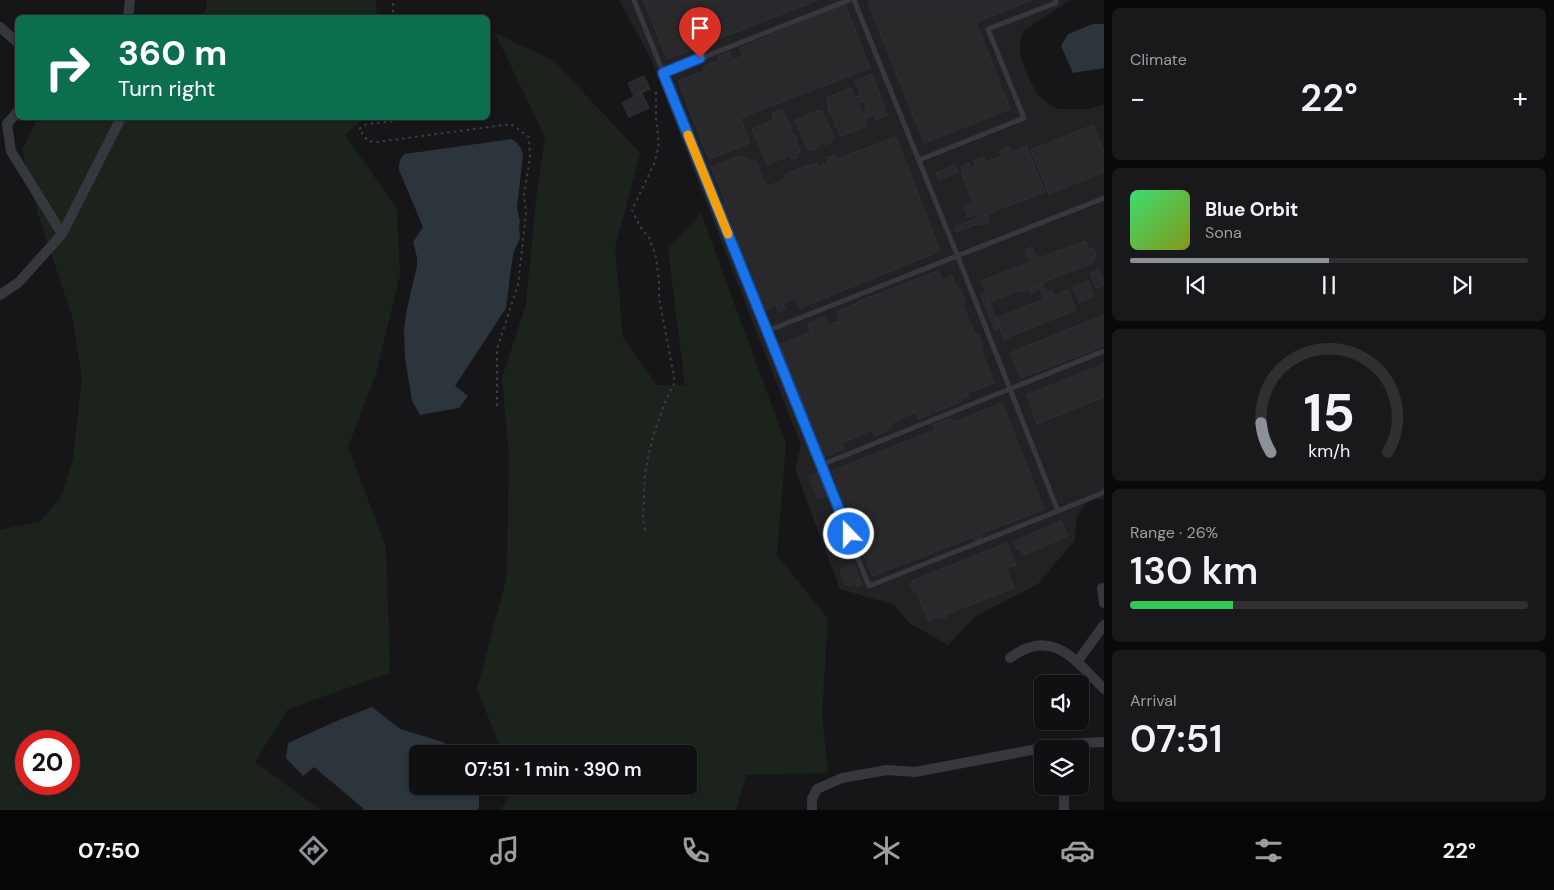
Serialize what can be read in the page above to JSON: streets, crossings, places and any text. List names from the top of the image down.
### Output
{
  "page": {
    "tile": [
      "Climate",
      ["Range · 26%", "130 km"],
      ["Arrival", "07:51"]
    ],
    "turn": ["360 m", "Turn right"],
    "heat": ["−", "22°", "+"],
    "song": ["Blue Orbit", "Sona"],
    "limit": "20",
    "trip": "07:51 · 1 min · 390 m",
    "tabs": ["07:50", "22°"],
    "gauge": ["15", "km/h"]
  }
}
